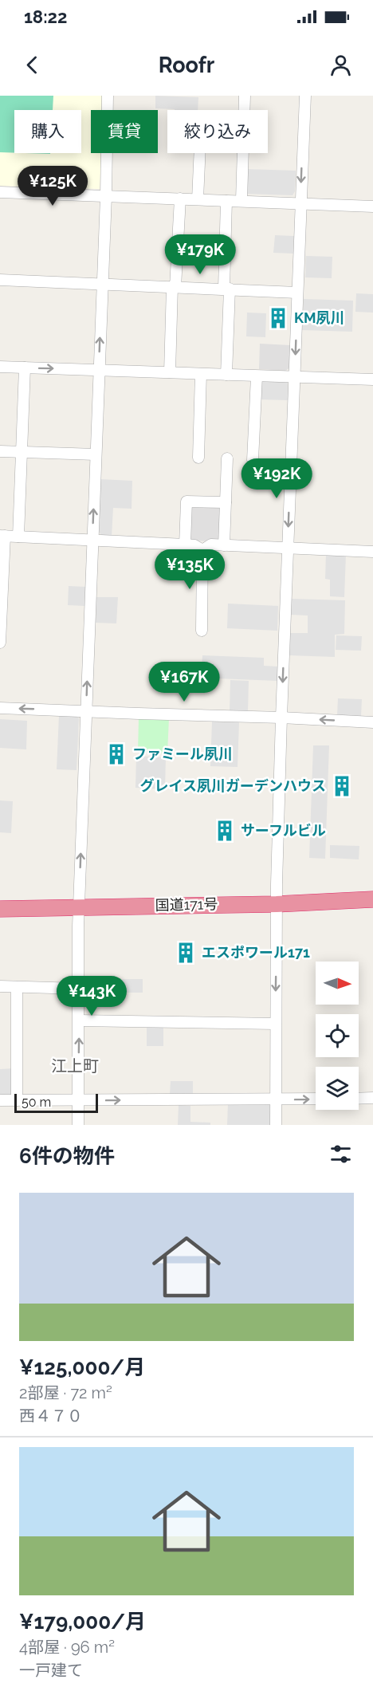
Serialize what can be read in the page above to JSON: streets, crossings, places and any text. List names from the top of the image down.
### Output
{
  "streets": {
    "highway": ["国道171号"]
  },
  "districts": ["江上町"],
  "places": {
    "building": [
      "KM夙川",
      "ファミール夙川",
      "グレイス夙川ガーデンハウス",
      "サーフルビル",
      "エスポワール171"
    ]
  },
  "scale_bar": "50 m",
  "north": "right",
  "page": {
    "status": "18:22",
    "header": "Roofr",
    "chip": ["購入", "賃貸", "絞り込み"],
    "price": [
      "¥125K",
      "¥179K",
      "¥192K",
      "¥135K",
      "¥167K",
      "¥143K"
    ],
    "scale": "50 m",
    "heading": "6件の物件",
    "list": [
      {
        "name": "¥125,000/月",
        "note": "2部屋 · 72 m² · 西４７０"
      },
      {
        "name": "¥179,000/月",
        "note": "4部屋 · 96 m² · 一戸建て"
      }
    ]
  }
}
